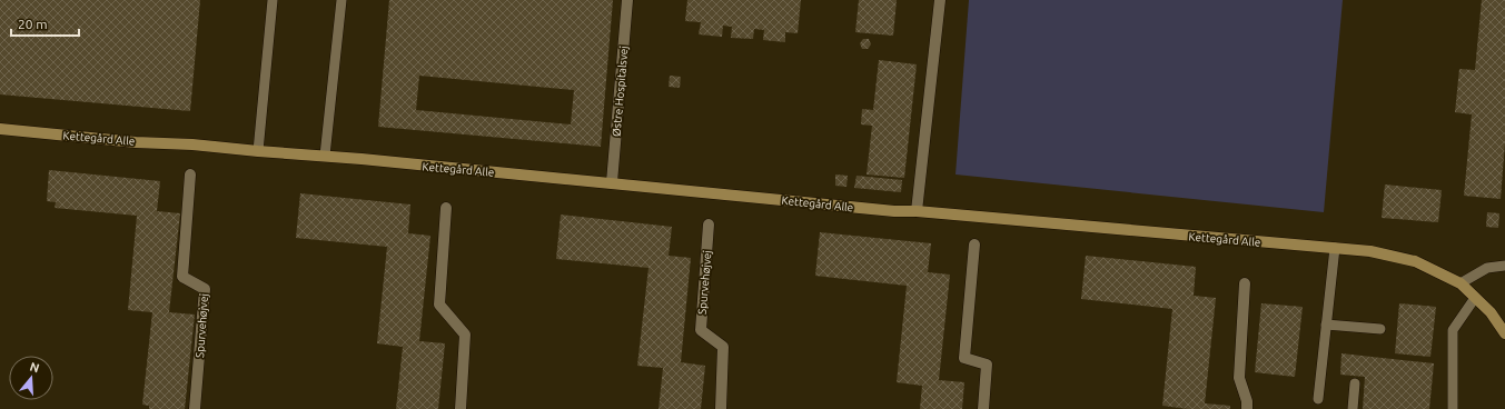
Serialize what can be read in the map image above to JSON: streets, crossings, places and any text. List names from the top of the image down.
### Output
{
  "streets": {
    "street": ["Østre Hospitalsvej", "Kettegård Alle", "Spurvehøjvej"]
  },
  "crossings": [
    ["Østre Hospitalsvej", "Kettegård Alle"]
  ],
  "scale_bar": "20 m",
  "north": "top"
}
